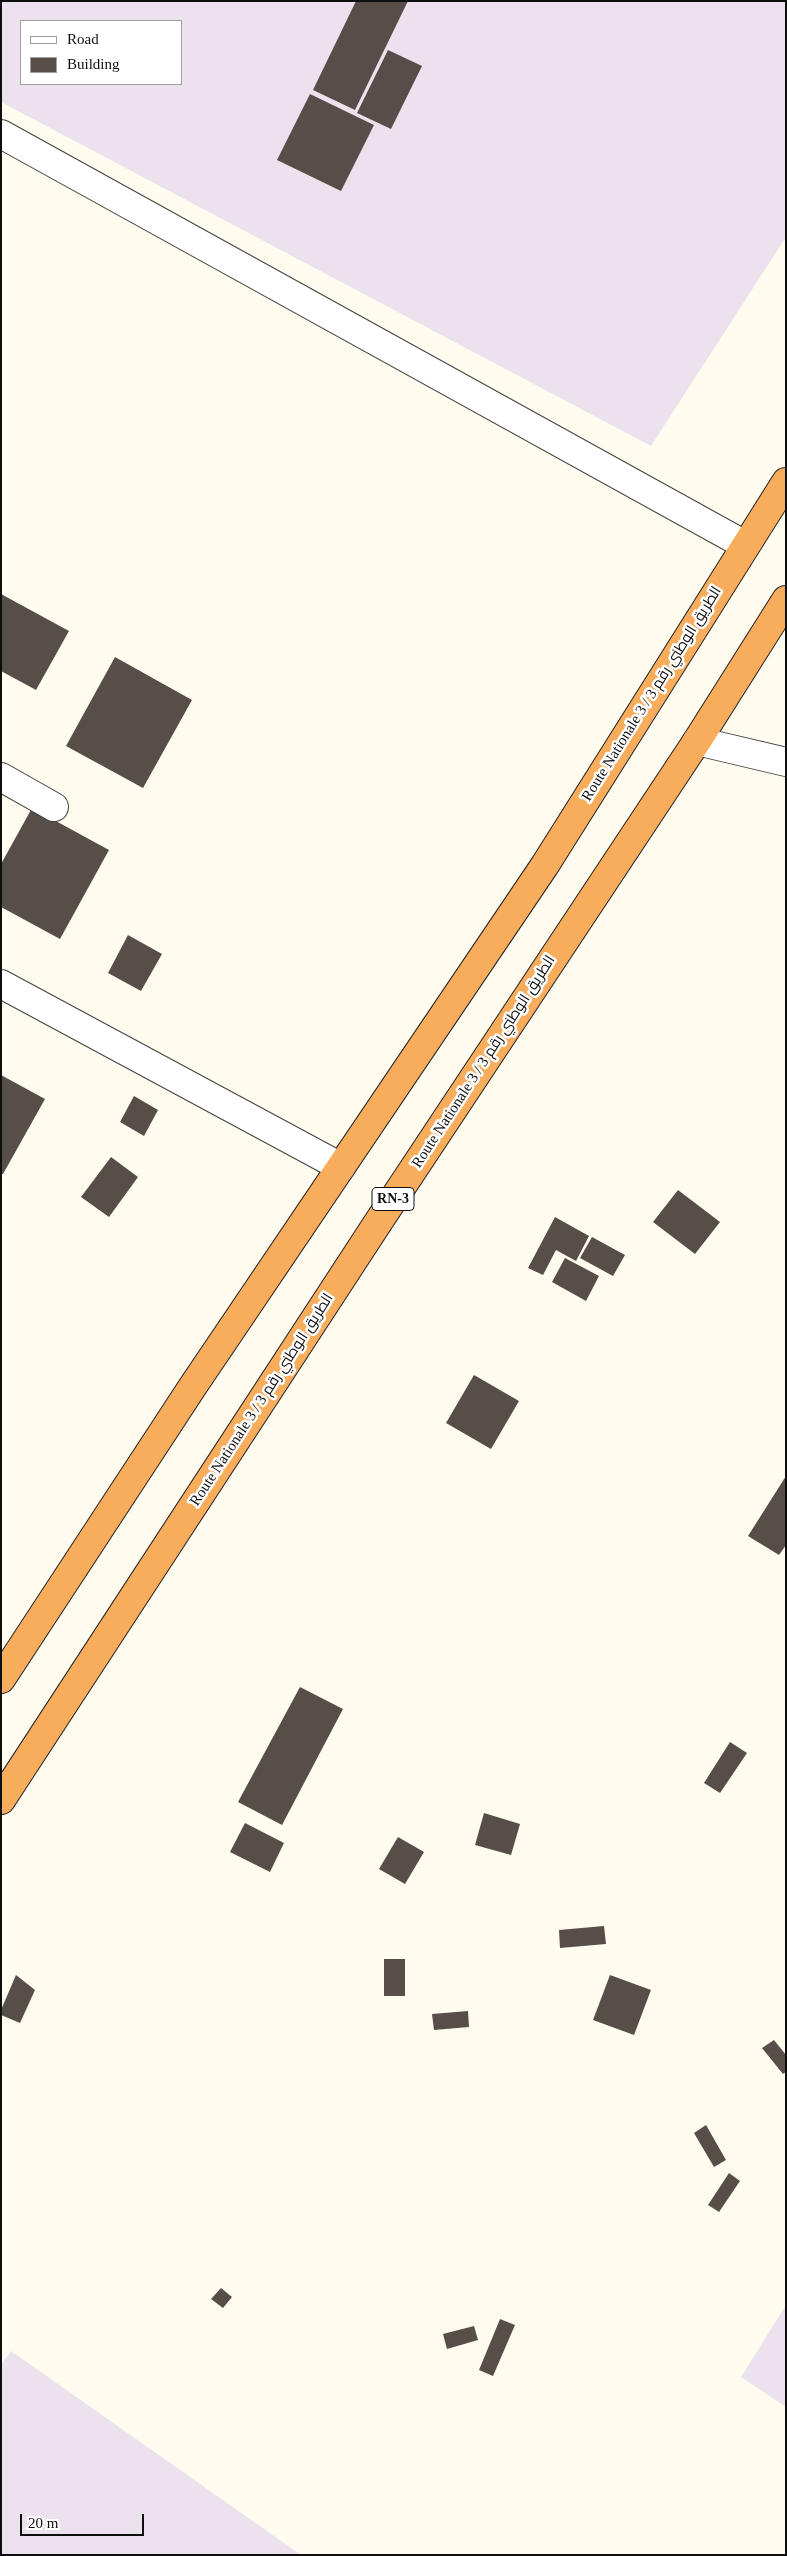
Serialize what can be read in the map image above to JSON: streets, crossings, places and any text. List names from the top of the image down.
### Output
{
  "streets": {
    "highway": ["Route Nationale 3 / الطريق الوطني رقم 3", "RN-3"]
  },
  "legend": ["Road", "Building"],
  "scale_bar": "20 m"
}
